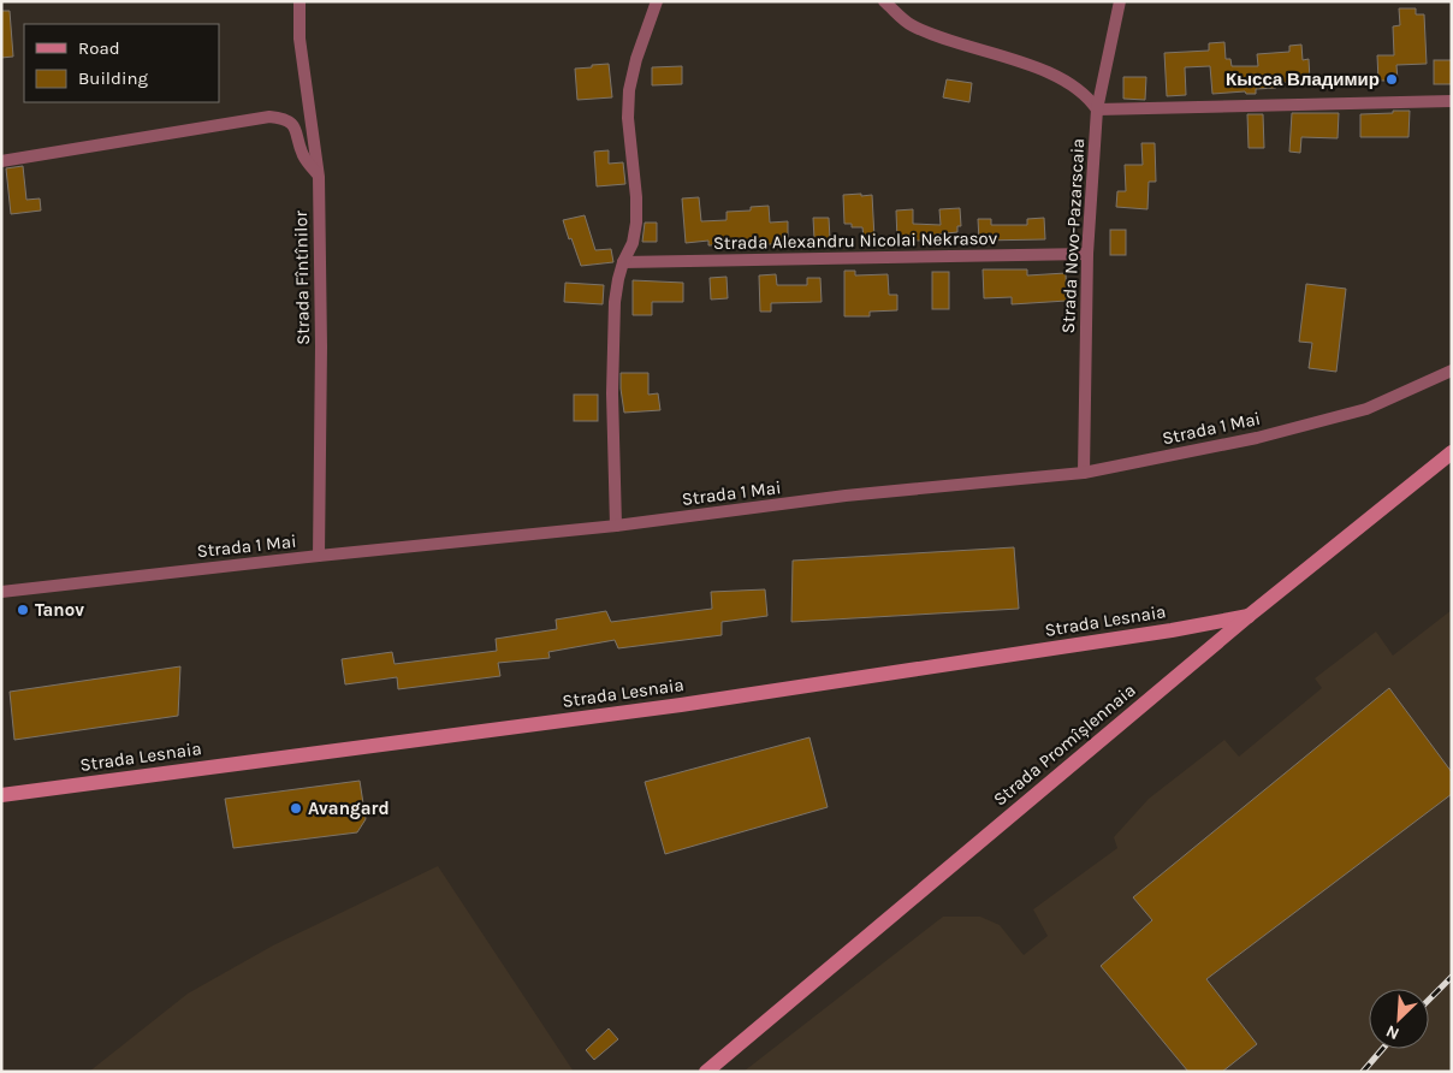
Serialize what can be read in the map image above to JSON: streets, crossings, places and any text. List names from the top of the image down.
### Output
{
  "streets": {
    "street": [
      "Strada Novo-Pazarscaia",
      "Strada Alexandru Nicolai Nekrasov",
      "Strada Fîntînilor",
      "Strada 1 Mai",
      "Strada Lesnaia",
      "Strada Promîșlennaia"
    ]
  },
  "crossings": [
    ["Strada Novo-Pazarscaia", "Strada Alexandru Nicolai Nekrasov"],
    ["Strada Novo-Pazarscaia", "Strada 1 Mai"],
    ["Strada Fîntînilor", "Strada 1 Mai"],
    ["Strada Lesnaia", "Strada Promîșlennaia"]
  ],
  "places": ["Кысса Владимир", "Tanov", "Avangard"],
  "legend": ["Road", "Building"],
  "north": "bottom left"
}
